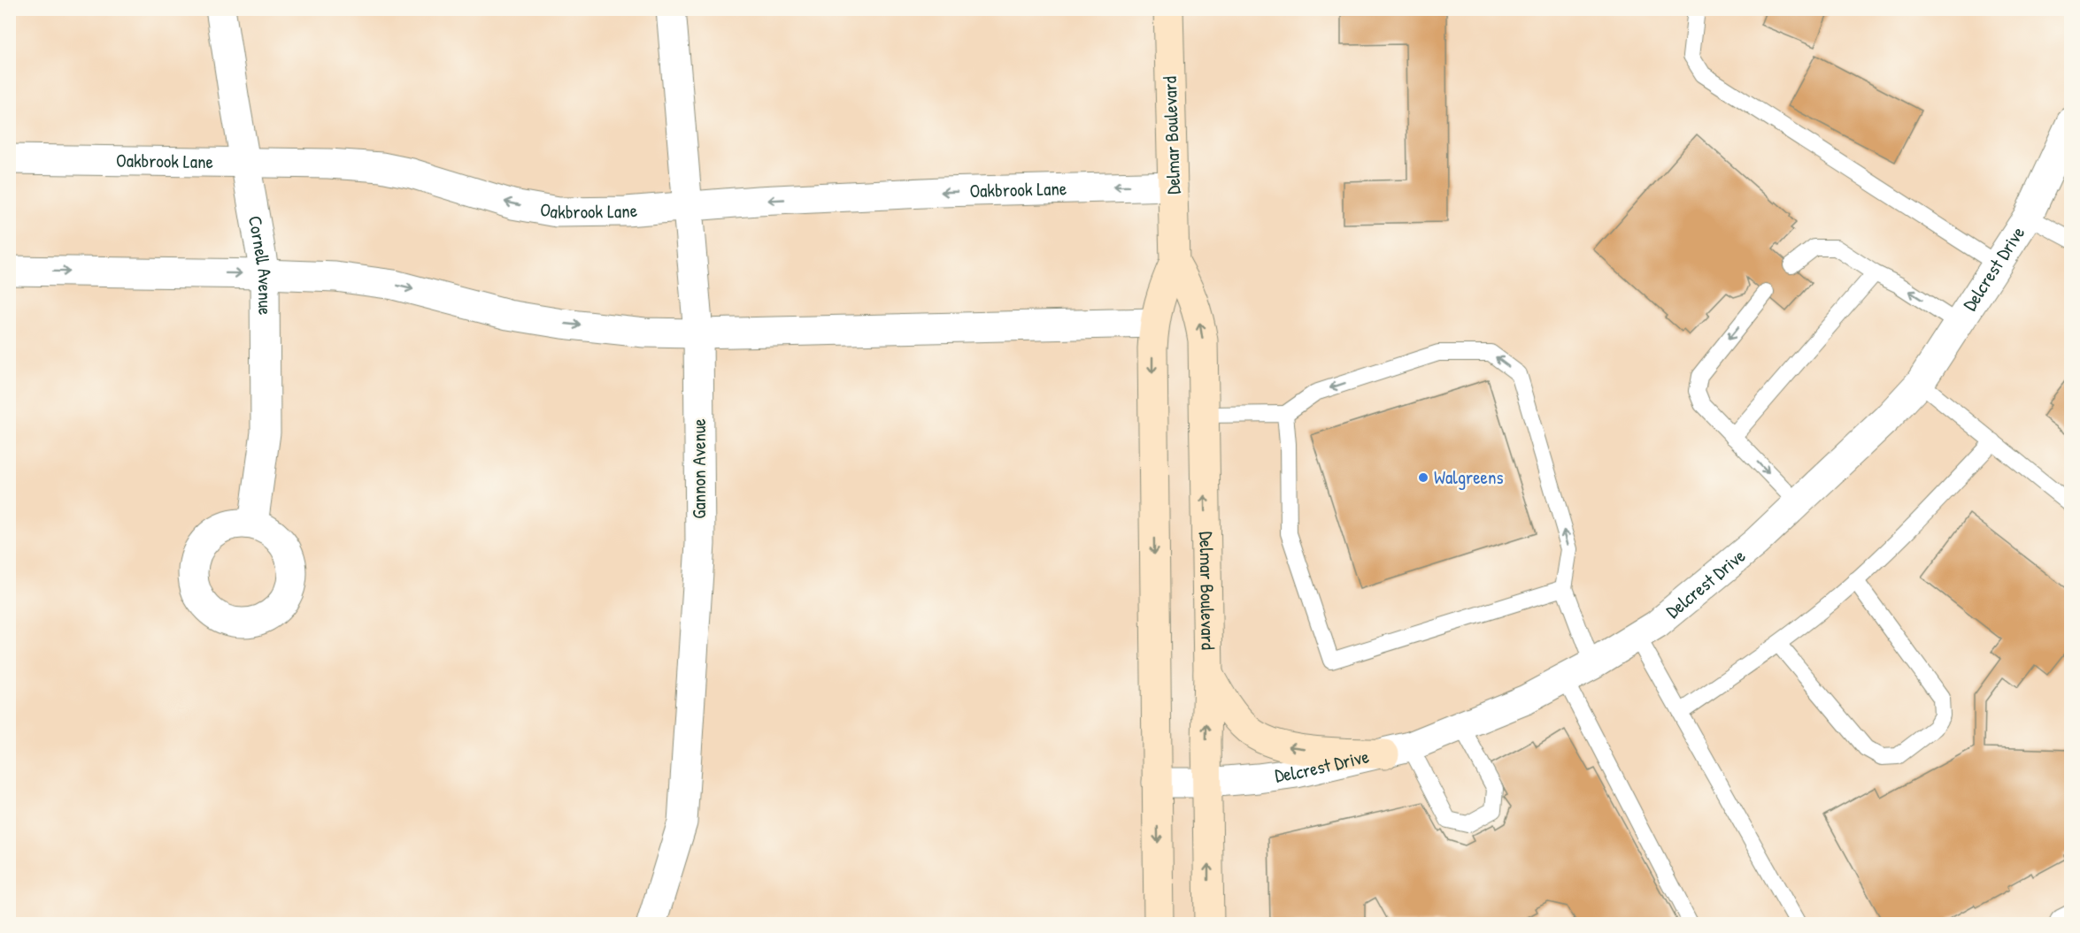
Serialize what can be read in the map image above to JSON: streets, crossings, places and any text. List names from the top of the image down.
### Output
{
  "streets": {
    "main road": ["Delmar Boulevard"],
    "street": [
      "Oakbrook Lane",
      "Cornell Avenue",
      "Delcrest Drive",
      "Gannon Avenue"
    ]
  },
  "crossings": [
    ["Delmar Boulevard", "Oakbrook Lane"],
    ["Delmar Boulevard", "Delcrest Drive"],
    ["Oakbrook Lane", "Cornell Avenue"],
    ["Oakbrook Lane", "Gannon Avenue"]
  ],
  "places": ["Walgreens"]
}
